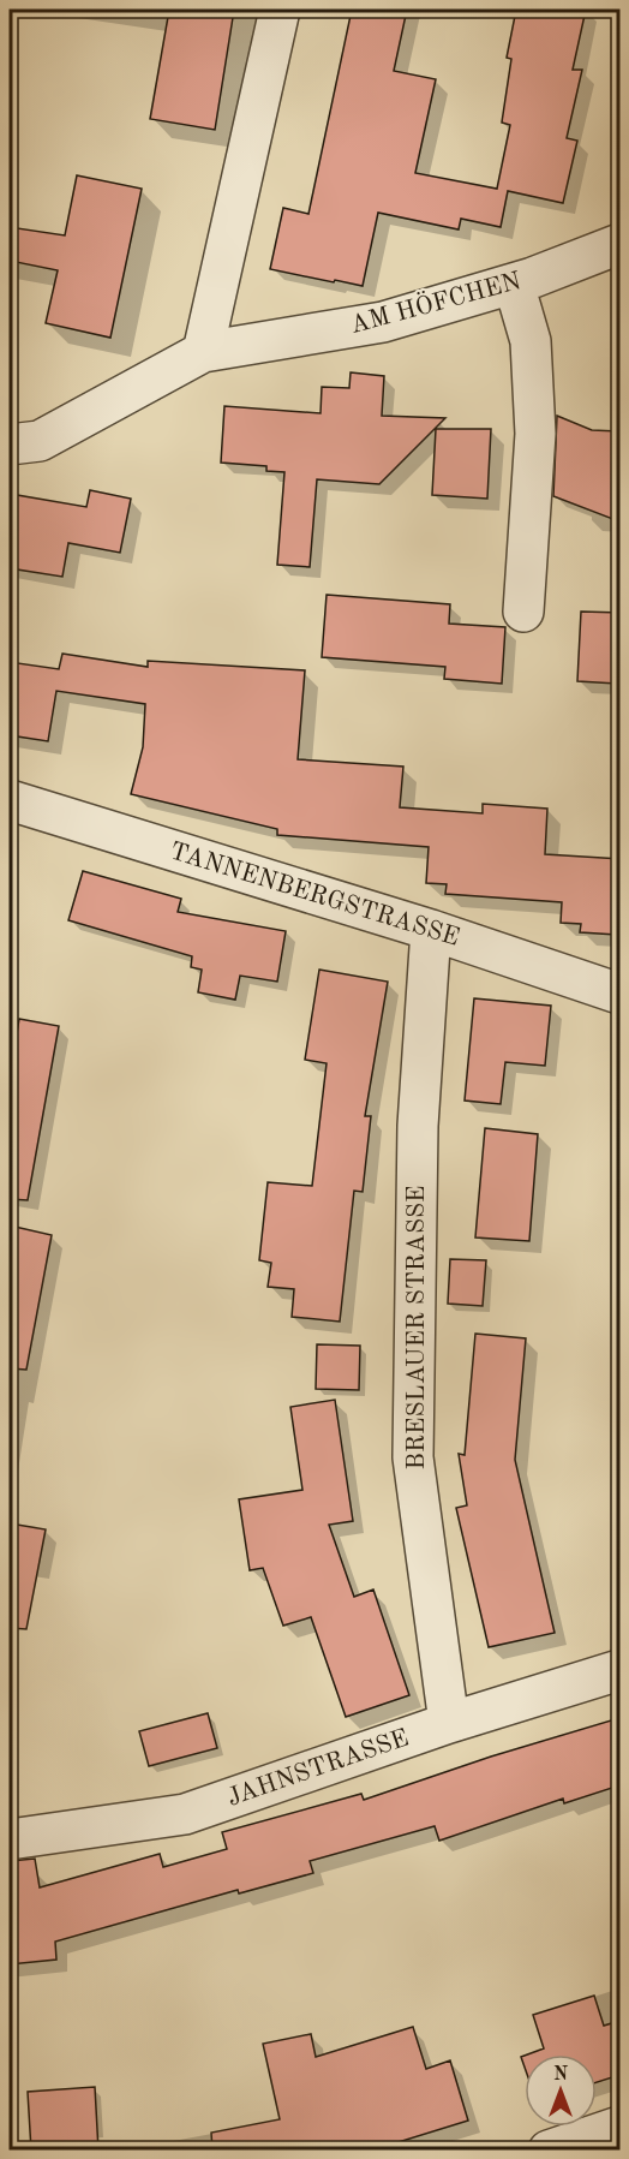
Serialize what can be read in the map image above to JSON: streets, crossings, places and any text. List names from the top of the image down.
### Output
{
  "streets": {
    "street": [
      "AM HÖFCHEN",
      "TANNENBERGSTRASSE",
      "BRESLAUER STRASSE",
      "JAHNSTRASSE"
    ]
  },
  "crossings": [
    ["TANNENBERGSTRASSE", "BRESLAUER STRASSE"],
    ["BRESLAUER STRASSE", "JAHNSTRASSE"]
  ],
  "north": "top"
}
